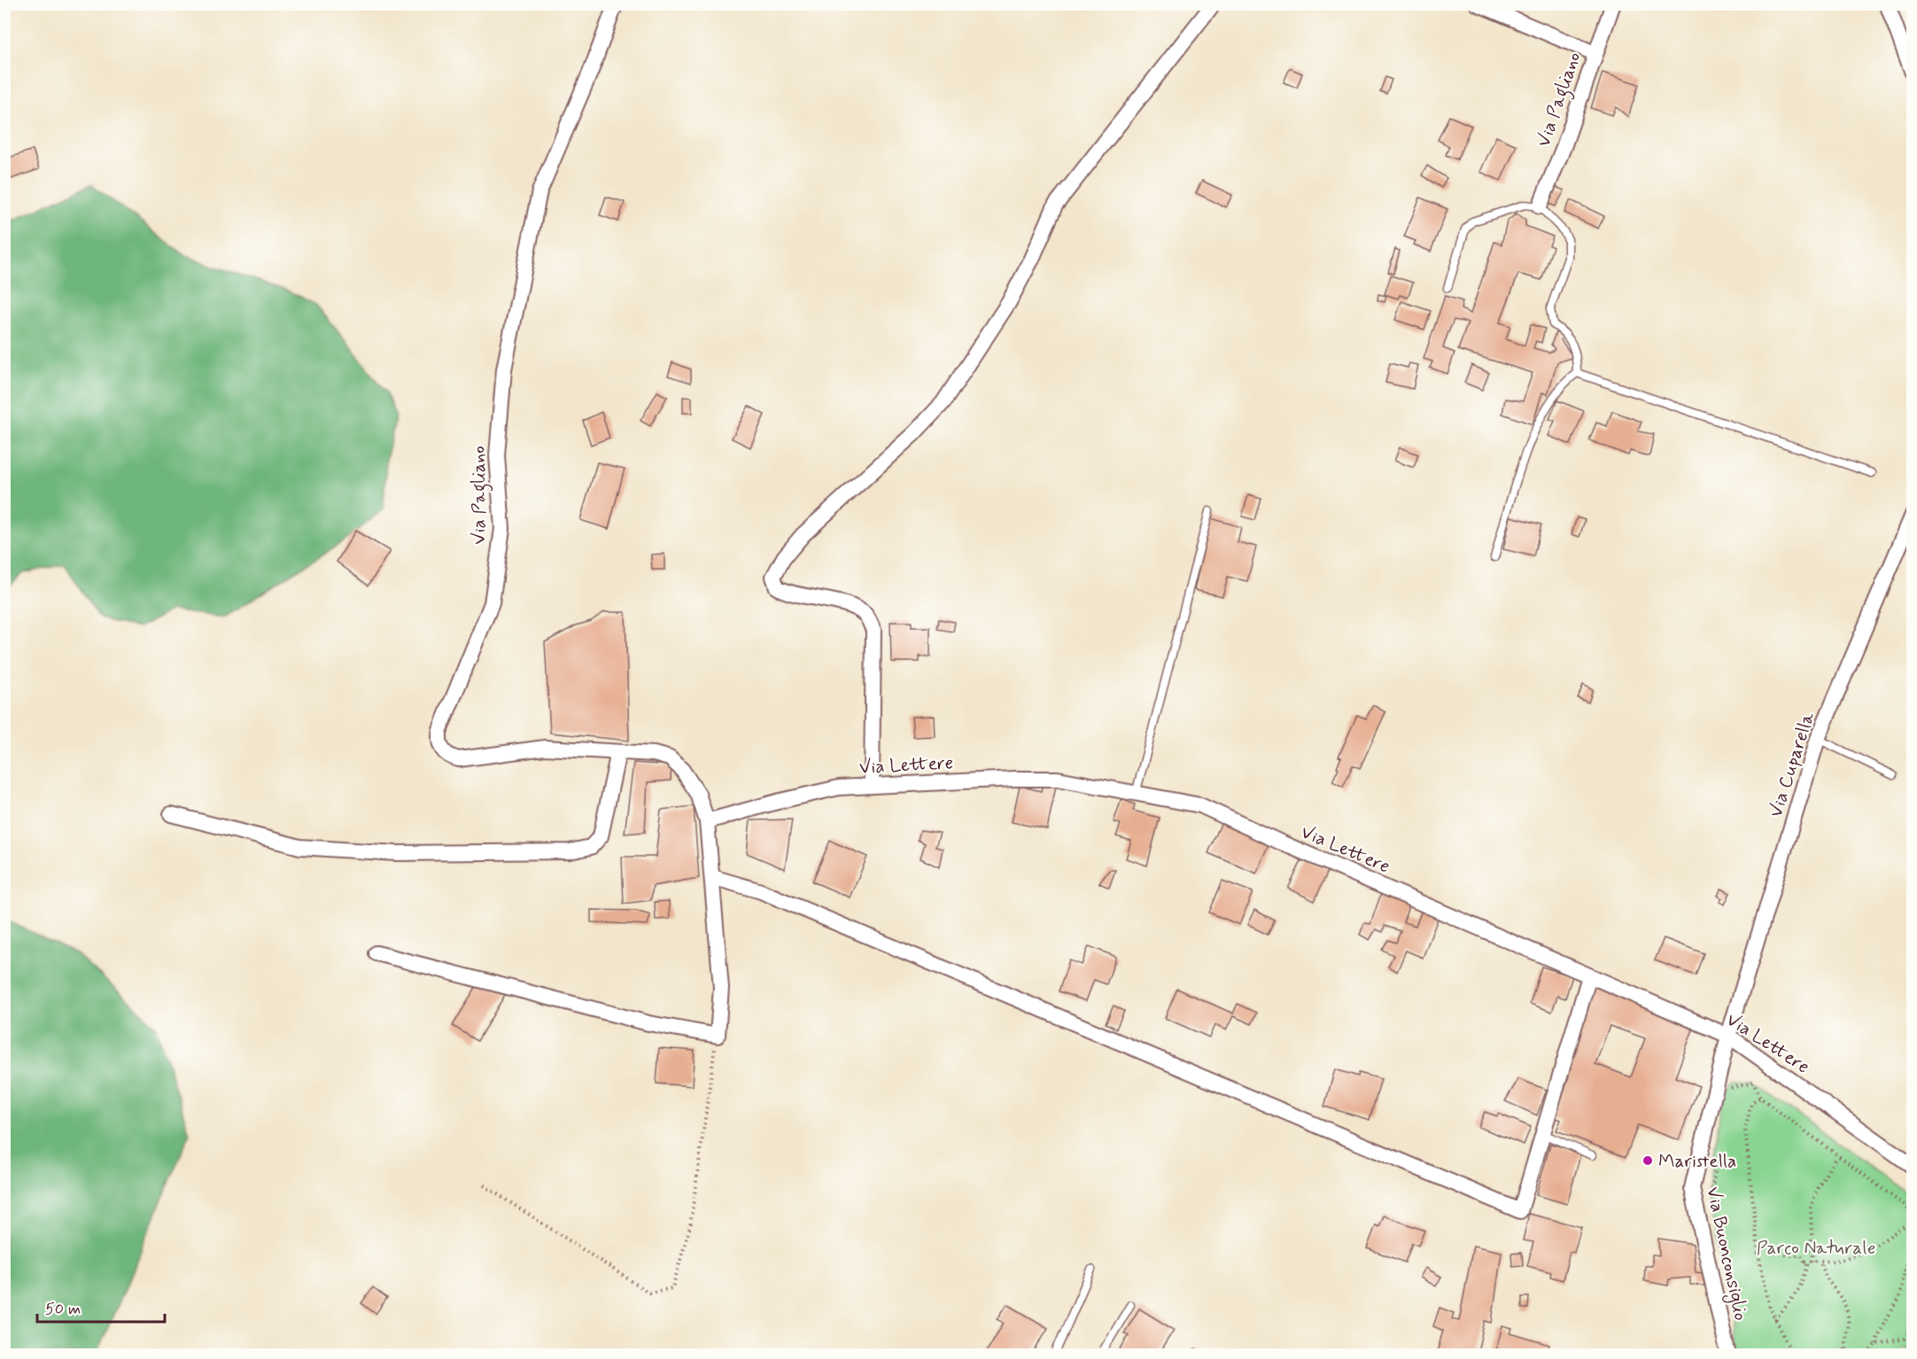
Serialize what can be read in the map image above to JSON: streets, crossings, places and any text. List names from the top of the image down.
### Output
{
  "streets": {
    "street": [
      "Via Pagliano",
      "Via Lettere",
      "Via Cuparella",
      "Via Buonconsiglio"
    ]
  },
  "crossings": [
    ["Via Pagliano", "Via Lettere"],
    ["Via Lettere", "Via Cuparella"],
    ["Via Lettere", "Via Buonconsiglio"],
    ["Via Cuparella", "Via Buonconsiglio"]
  ],
  "parks": ["Parco Naturale"],
  "places": ["Maristella"],
  "scale_bar": "50 m"
}
